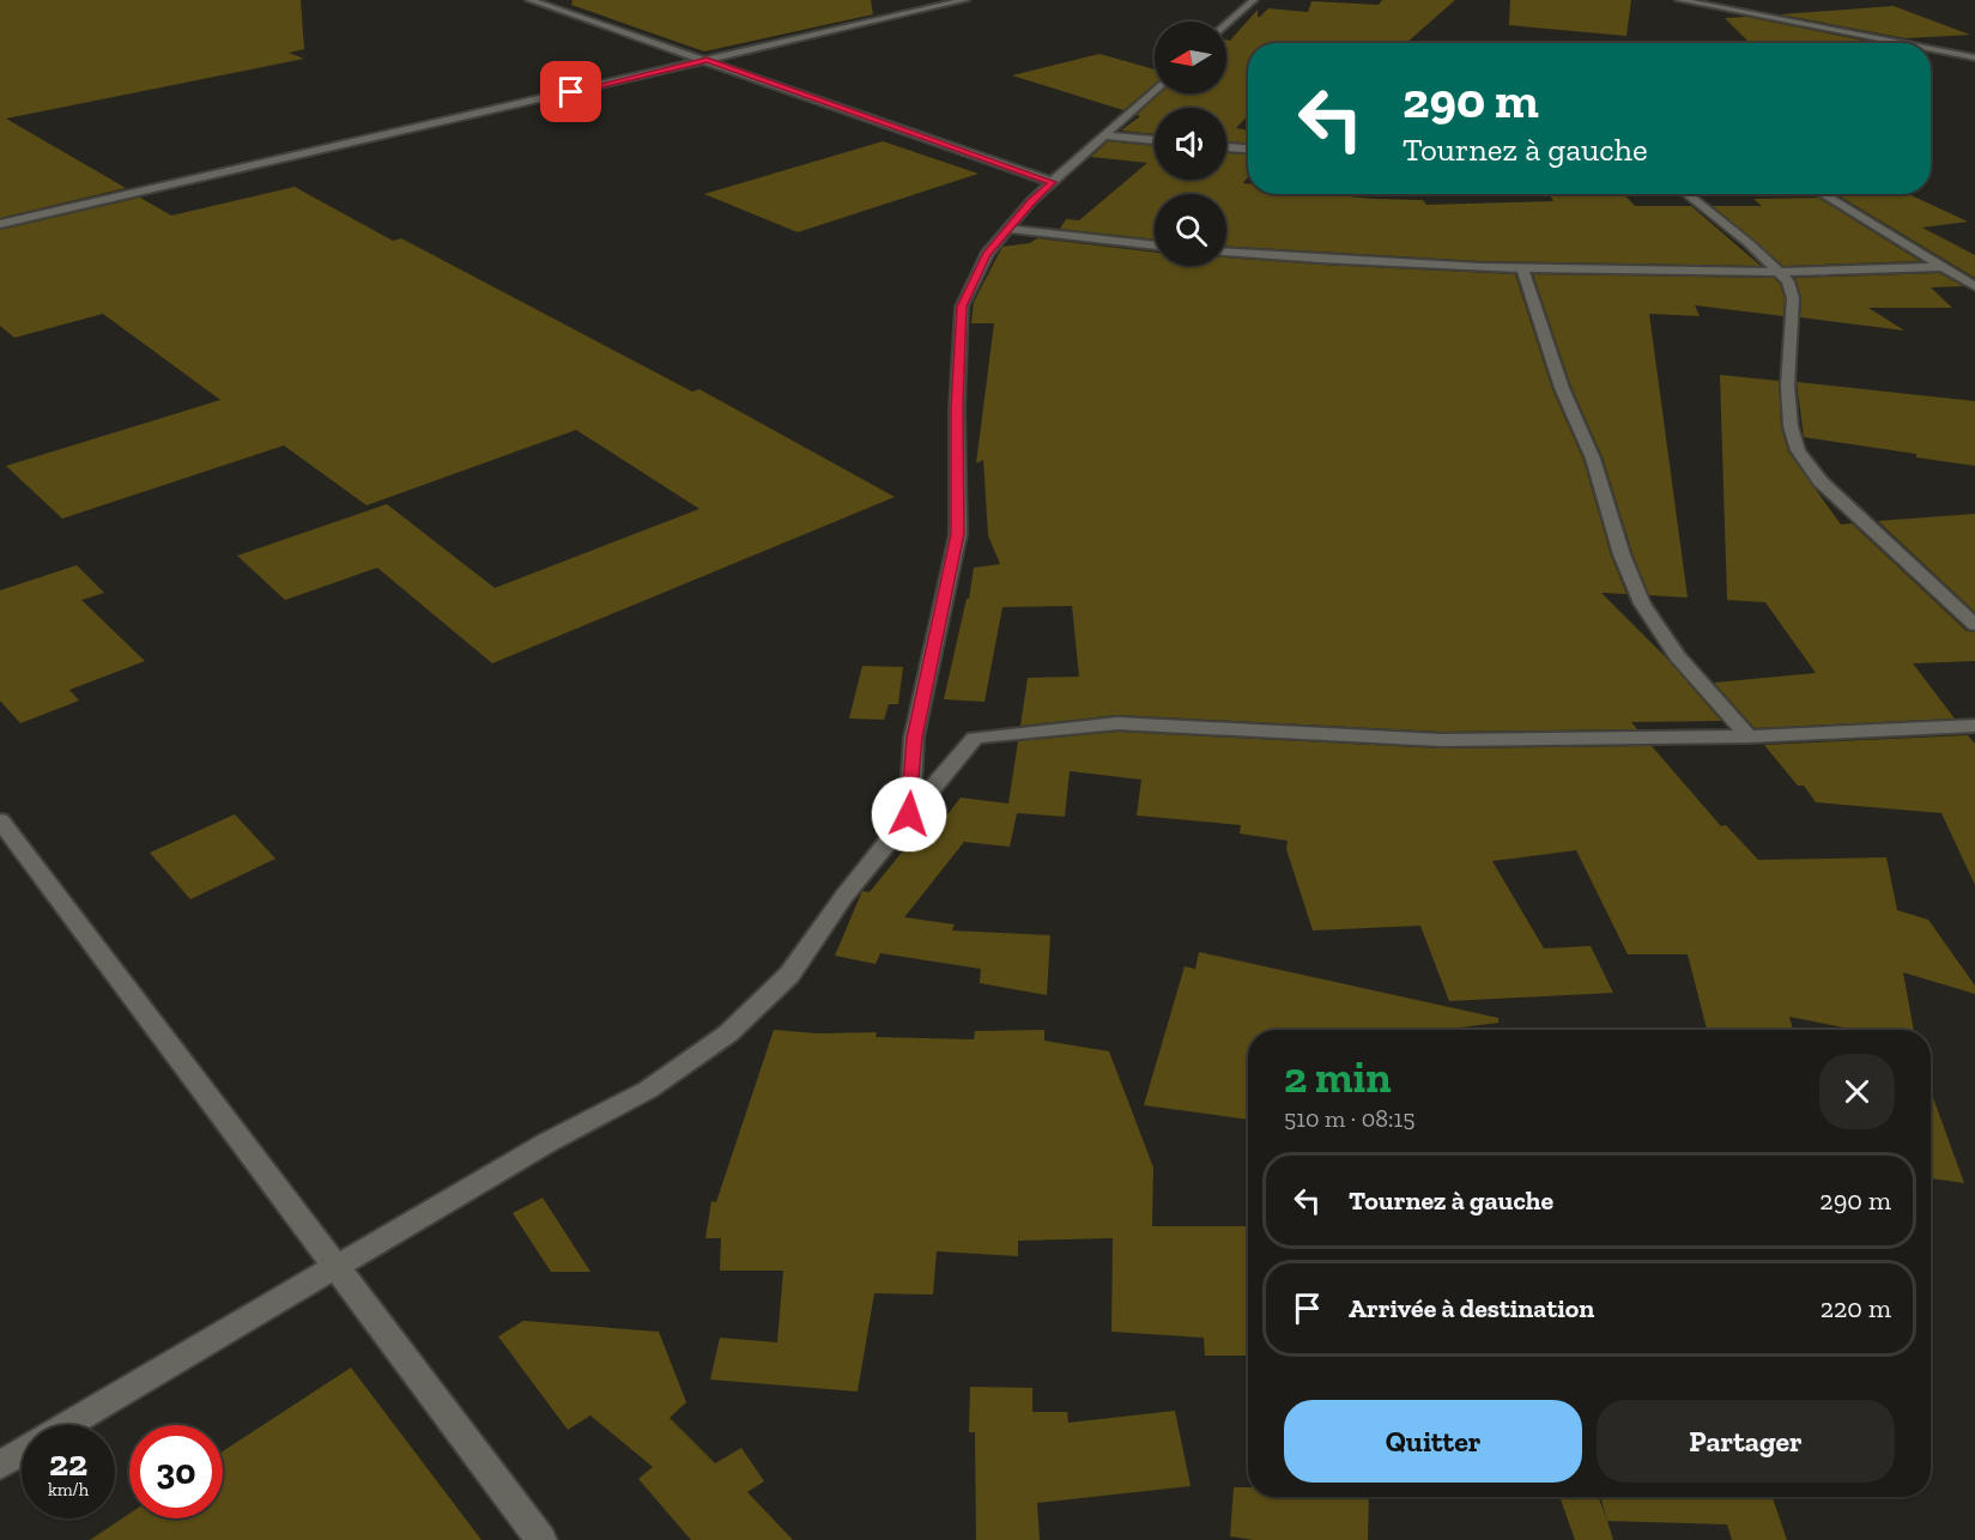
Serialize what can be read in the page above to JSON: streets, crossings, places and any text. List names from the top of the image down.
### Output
{
  "north": "left",
  "page": {
    "turn": ["290 m", "Tournez à gauche"],
    "heading": ["2 min", "510 m · 08:15"],
    "list": [
      {
        "name": "Tournez à gauche",
        "value": "290 m"
      },
      {
        "name": "Arrivée à destination",
        "value": "220 m"
      }
    ],
    "buttons": ["Quitter", "Partager"],
    "speed": "22 km/h",
    "limit": "30"
  }
}
